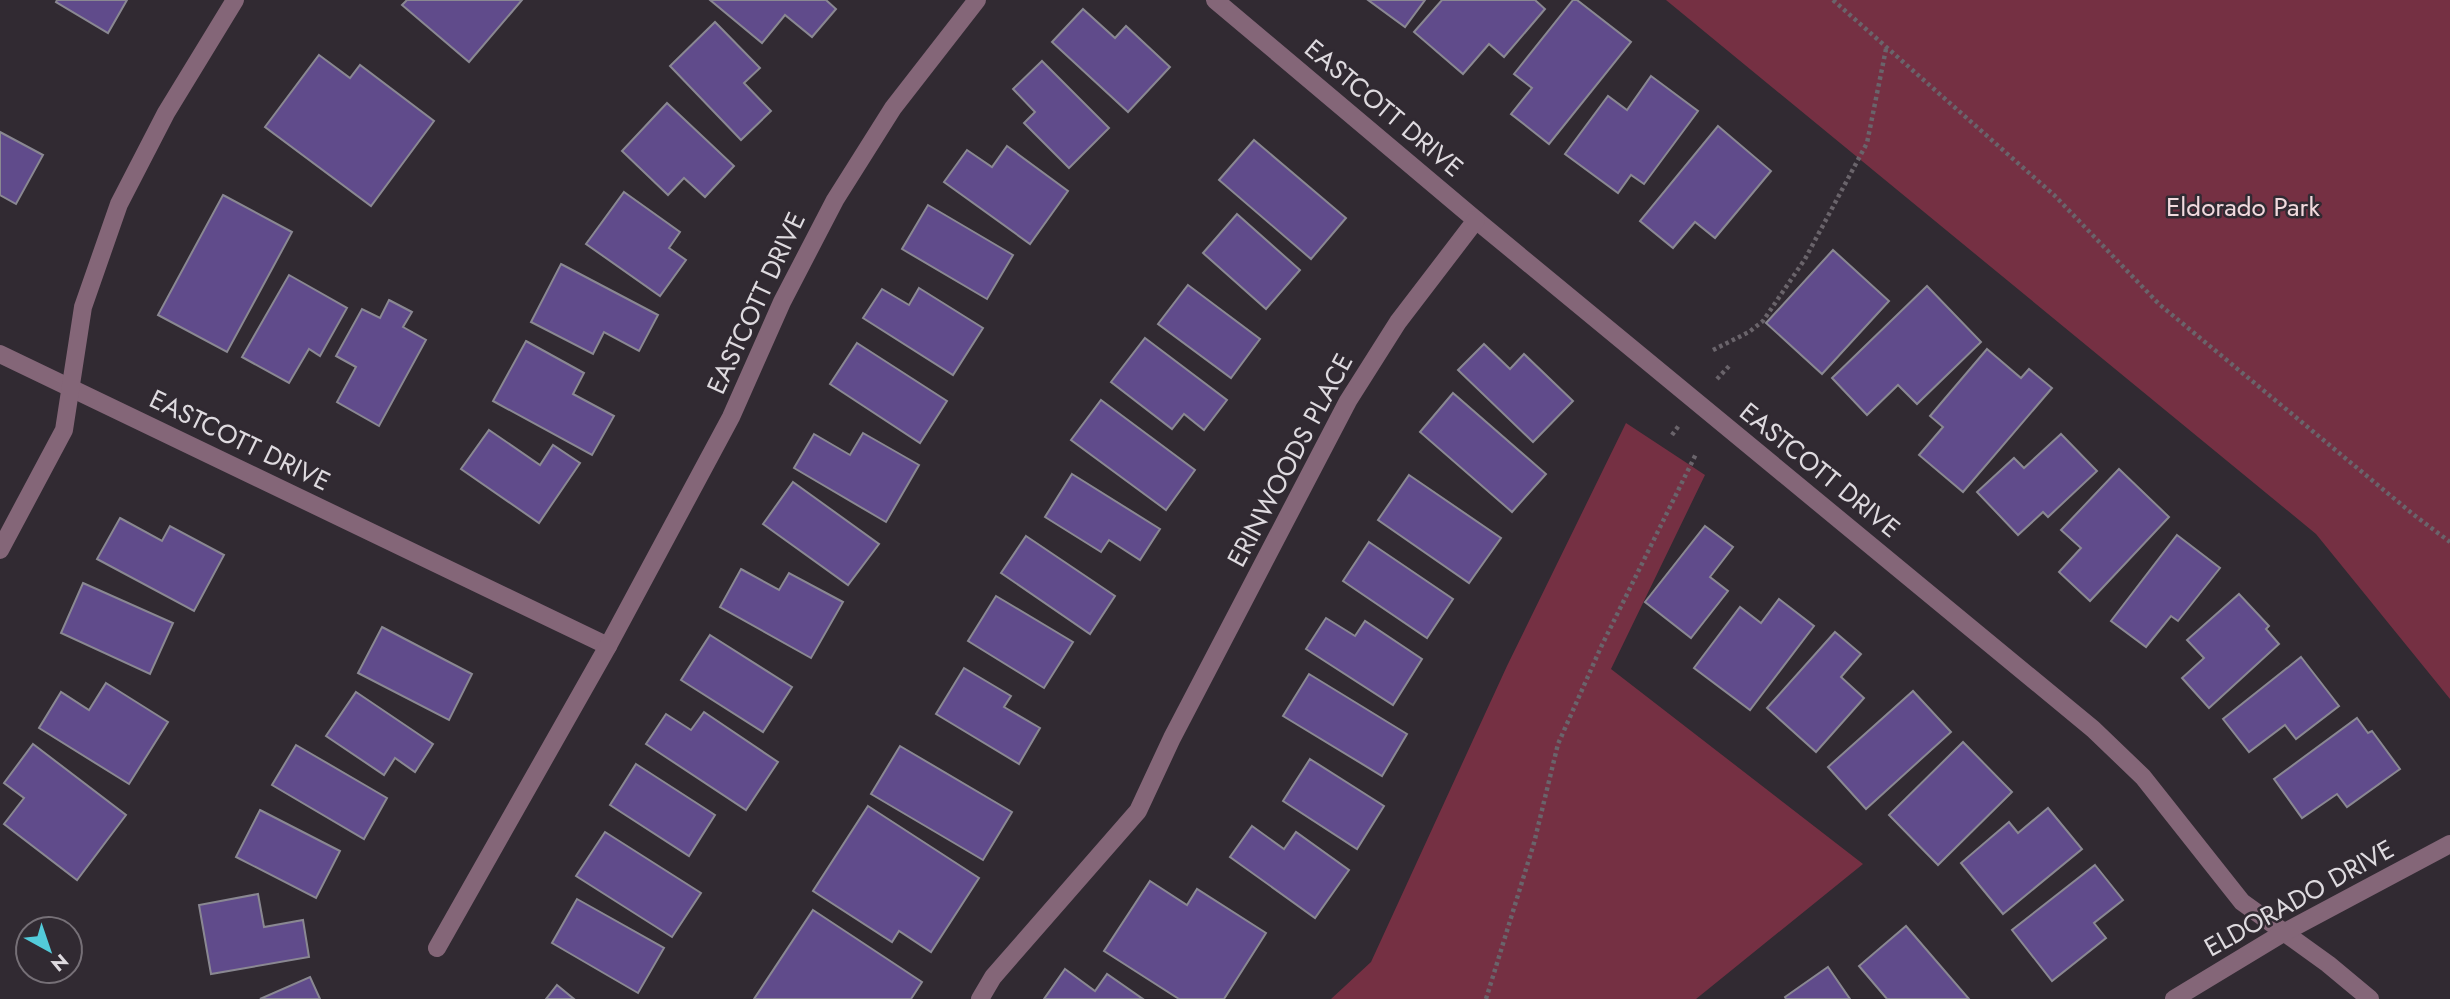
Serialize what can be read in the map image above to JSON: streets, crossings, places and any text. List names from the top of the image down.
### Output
{
  "streets": {
    "street": ["EASTCOTT DRIVE", "ERINWOODS PLACE", "ELDORADO DRIVE"]
  },
  "crossings": [
    ["EASTCOTT DRIVE", "ERINWOODS PLACE"],
    ["EASTCOTT DRIVE", "ELDORADO DRIVE"]
  ],
  "parks": ["Eldorado Park"],
  "north": "bottom right"
}
